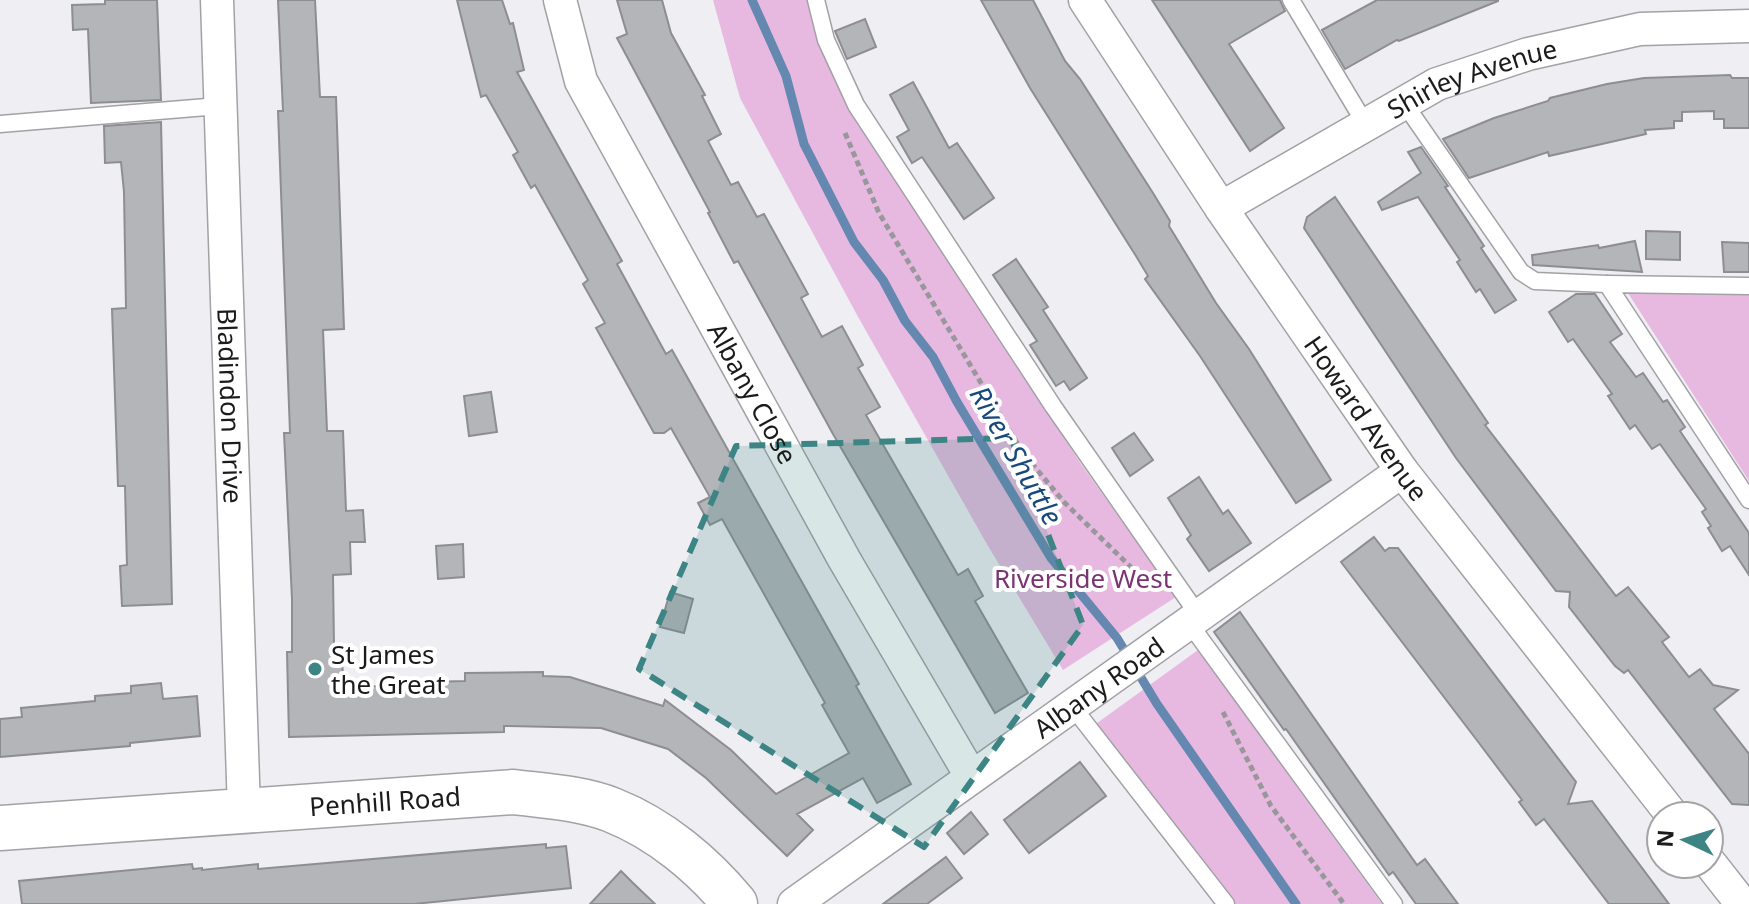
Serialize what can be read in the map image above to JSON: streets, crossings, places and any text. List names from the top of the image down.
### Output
{
  "streets": {
    "main road": ["Penhill Road"],
    "street": [
      "Shirley Avenue",
      "Albany Close",
      "Bladindon Drive",
      "Howard Avenue",
      "Albany Road"
    ]
  },
  "crossings": [
    ["Shirley Avenue", "Howard Avenue"],
    ["Albany Close", "Albany Road"],
    ["Bladindon Drive", "Penhill Road"],
    ["Howard Avenue", "Albany Road"]
  ],
  "water": ["River Shuttle"],
  "parks": ["Riverside West"],
  "places": ["St James the Great"],
  "north": "left"
}
